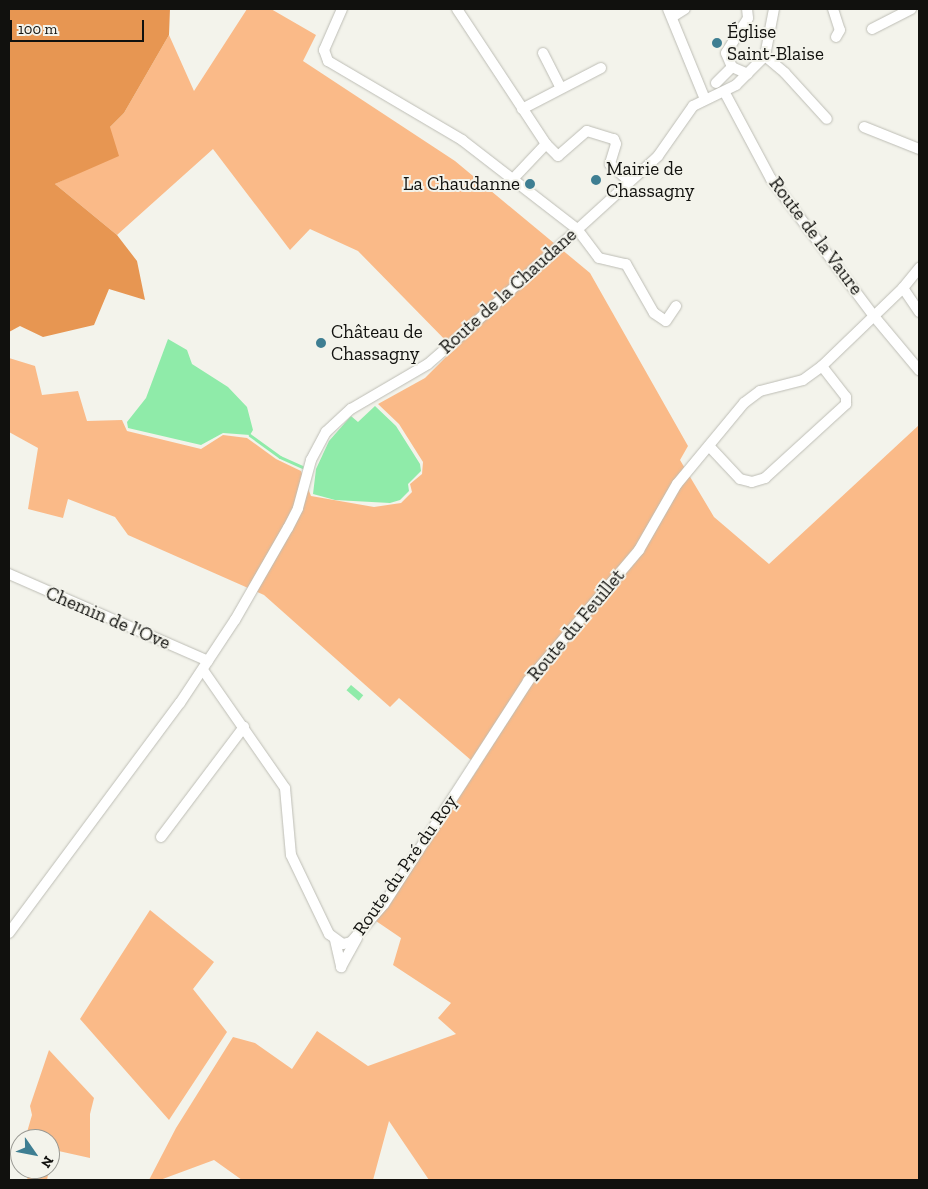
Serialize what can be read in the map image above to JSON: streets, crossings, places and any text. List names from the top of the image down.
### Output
{
  "streets": {
    "street": [
      "Route de la Vaure",
      "Route de la Chaudane",
      "Chemin de l'Ove",
      "Route du Feuillet",
      "Route du Pré du Roy"
    ]
  },
  "crossings": [
    ["Route de la Vaure", "Route de la Chaudane"],
    ["Route de la Vaure", "Route du Feuillet"],
    ["Route de la Chaudane", "Chemin de l'Ove"],
    ["Route de la Chaudane", "Route du Pré du Roy"],
    ["Chemin de l'Ove", "Route du Pré du Roy"],
    ["Route du Feuillet", "Route du Pré du Roy"]
  ],
  "places": [
    "Église Saint-Blaise",
    "Mairie de Chassagny",
    "La Chaudanne",
    "Château de Chassagny"
  ],
  "scale_bar": "100 m",
  "north": "bottom right"
}
